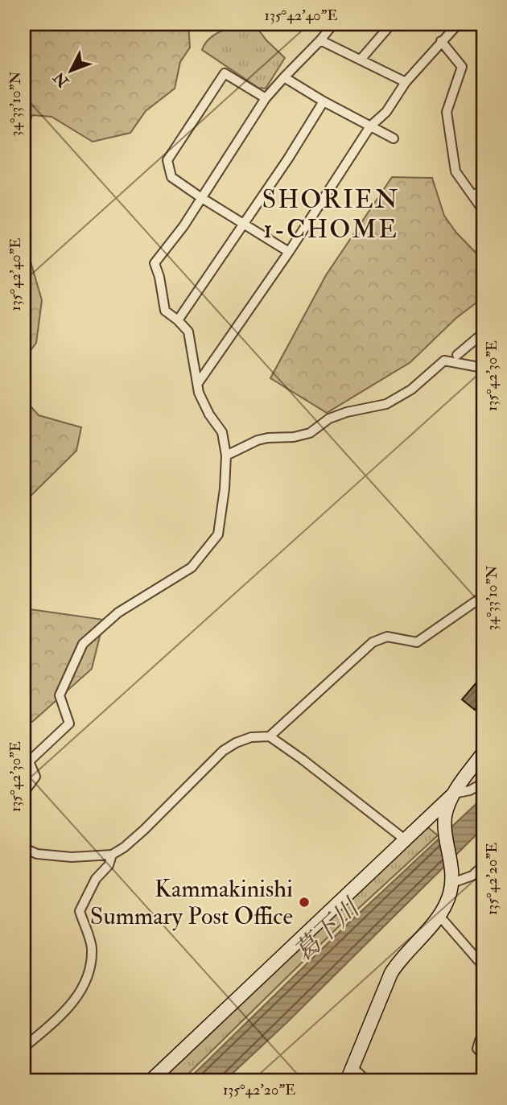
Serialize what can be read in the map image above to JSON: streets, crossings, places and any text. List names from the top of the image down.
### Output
{
  "districts": ["SHORIEN 1-CHOME"],
  "water": ["葛下川"],
  "places": ["Kammakinishi Summary Post Office"],
  "north": "bottom left",
  "coordinates": [
    "135°42'40\"E",
    "34°33'10\"N",
    "135°42'30\"E",
    "135°42'20\"E"
  ]
}
